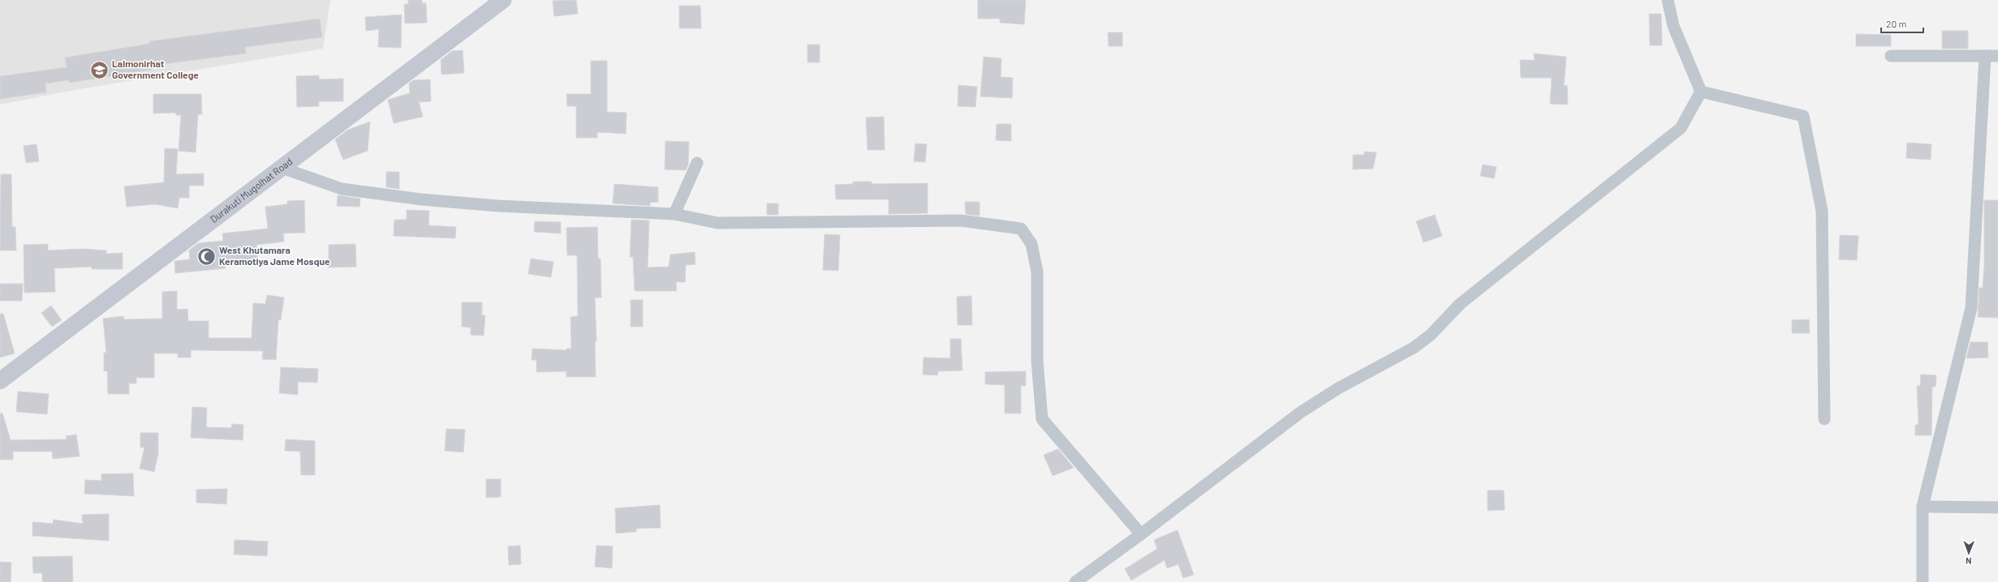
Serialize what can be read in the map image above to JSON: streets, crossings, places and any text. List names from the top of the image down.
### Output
{
  "streets": {
    "main road": ["Durakuti Mugolhat Road"]
  },
  "places": {
    "school or university": ["Lalmonirhat Government College"],
    "mosque": ["West Khutamara Keramotiya Jame Mosque"]
  },
  "scale_bar": "20 m",
  "north": "bottom"
}
